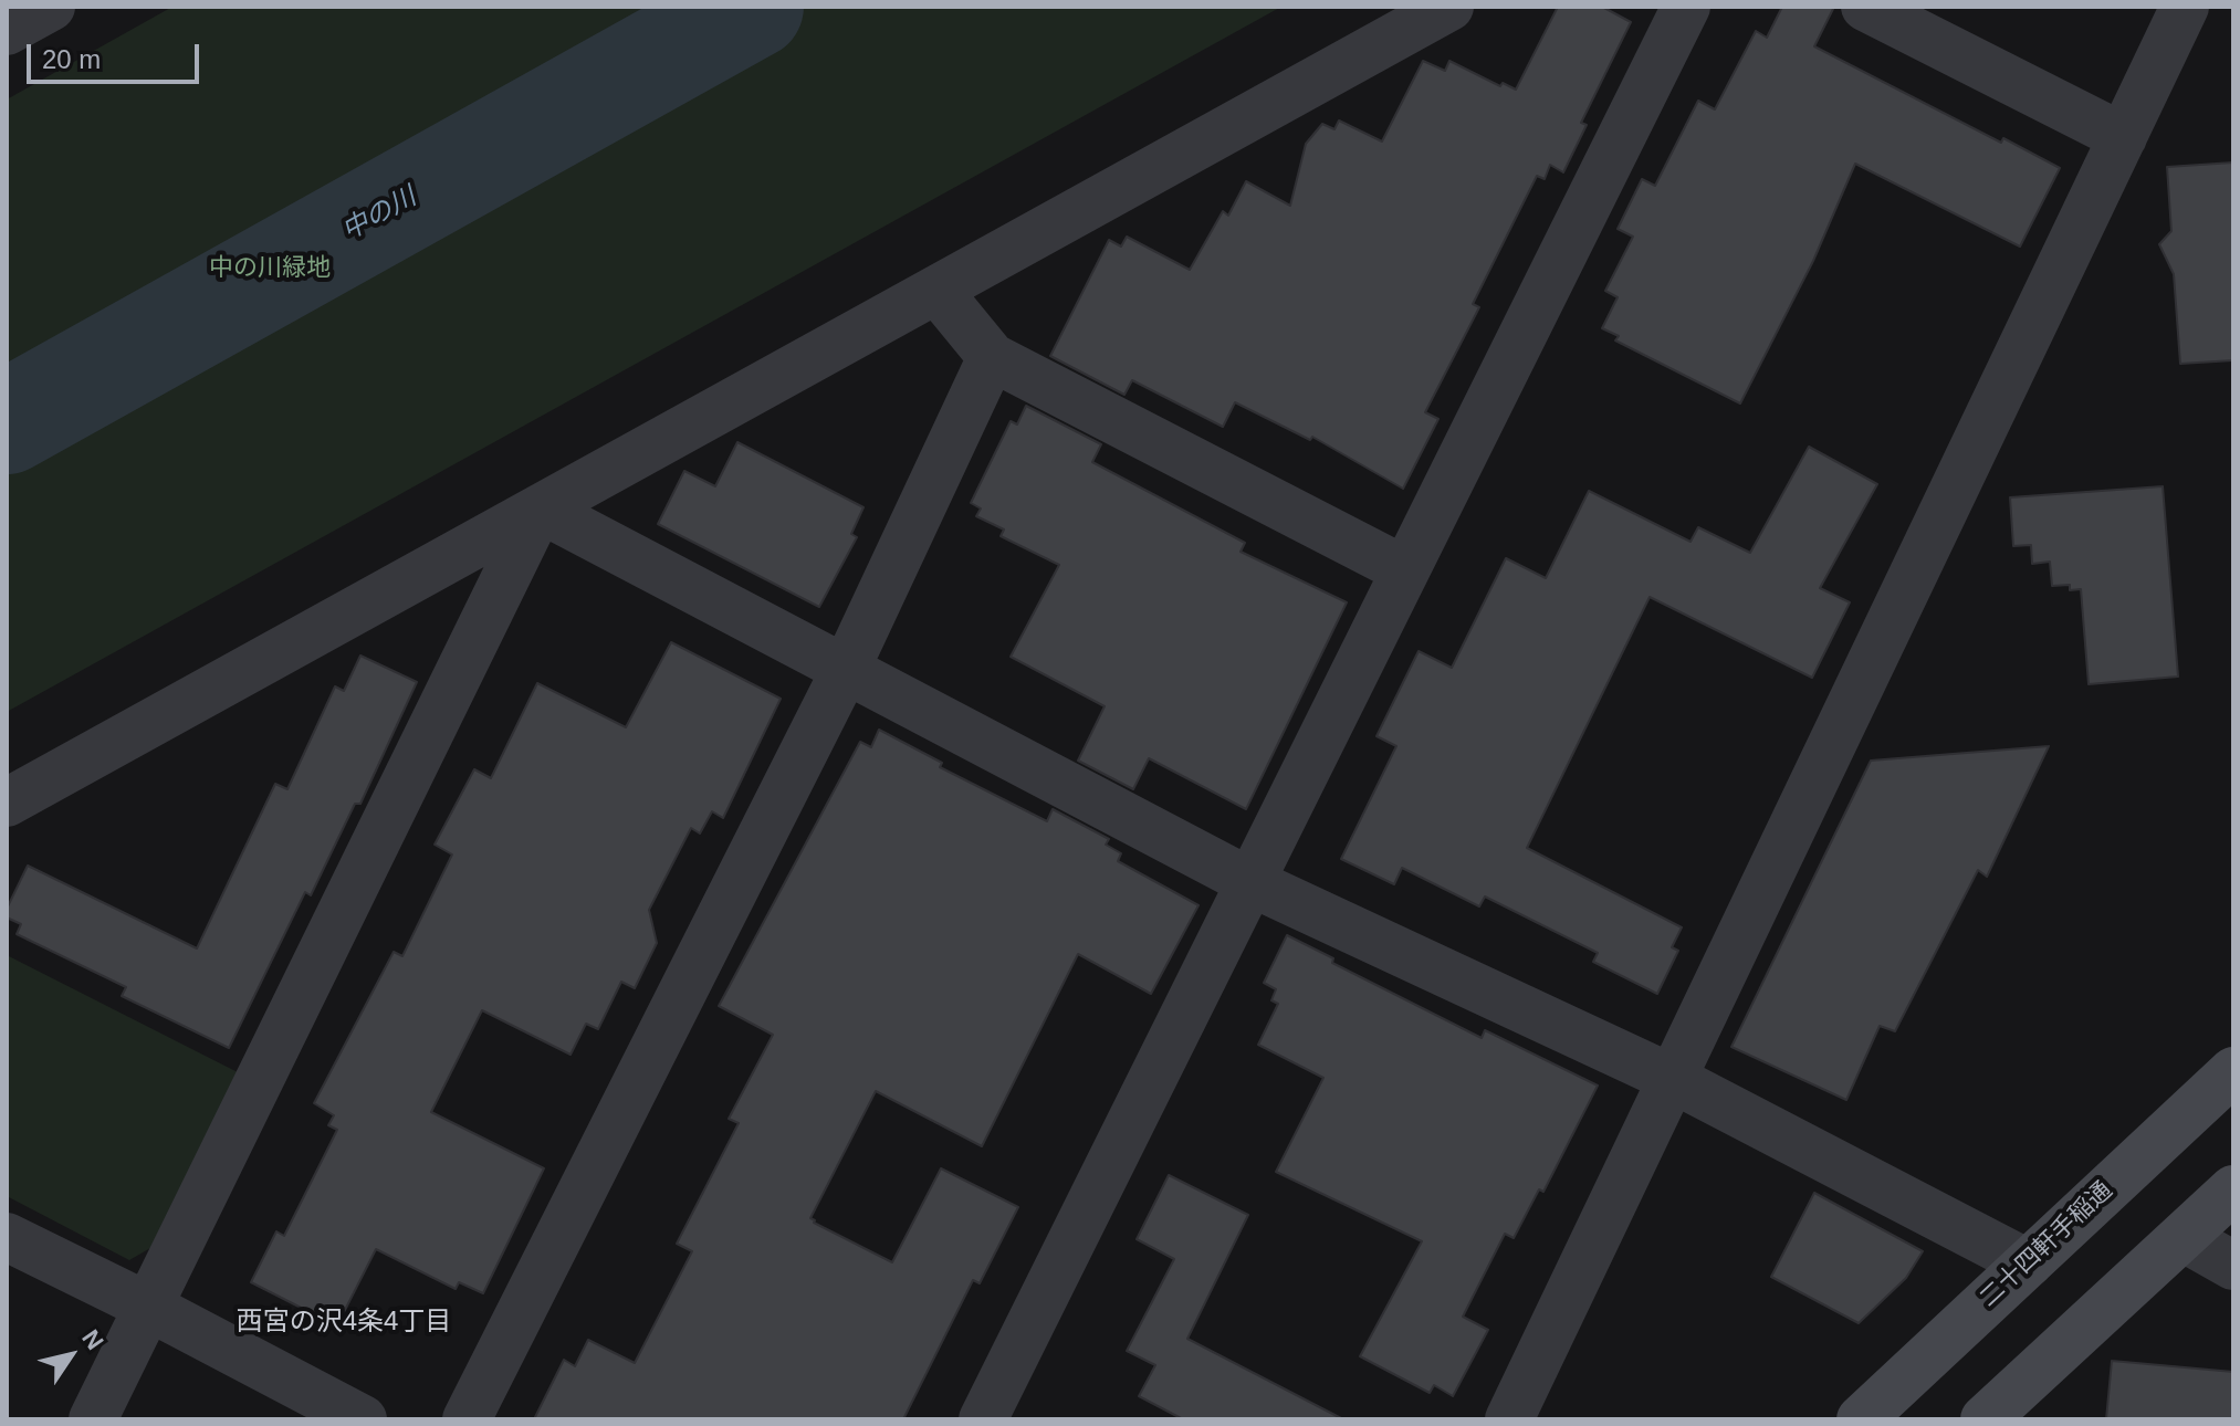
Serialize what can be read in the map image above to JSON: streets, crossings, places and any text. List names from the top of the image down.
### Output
{
  "streets": {
    "street": ["二十四軒手稲通"]
  },
  "districts": ["西宮の沢4条4丁目"],
  "water": ["中の川"],
  "parks": ["中の川緑地"],
  "scale_bar": "20 m",
  "north": "top right"
}
